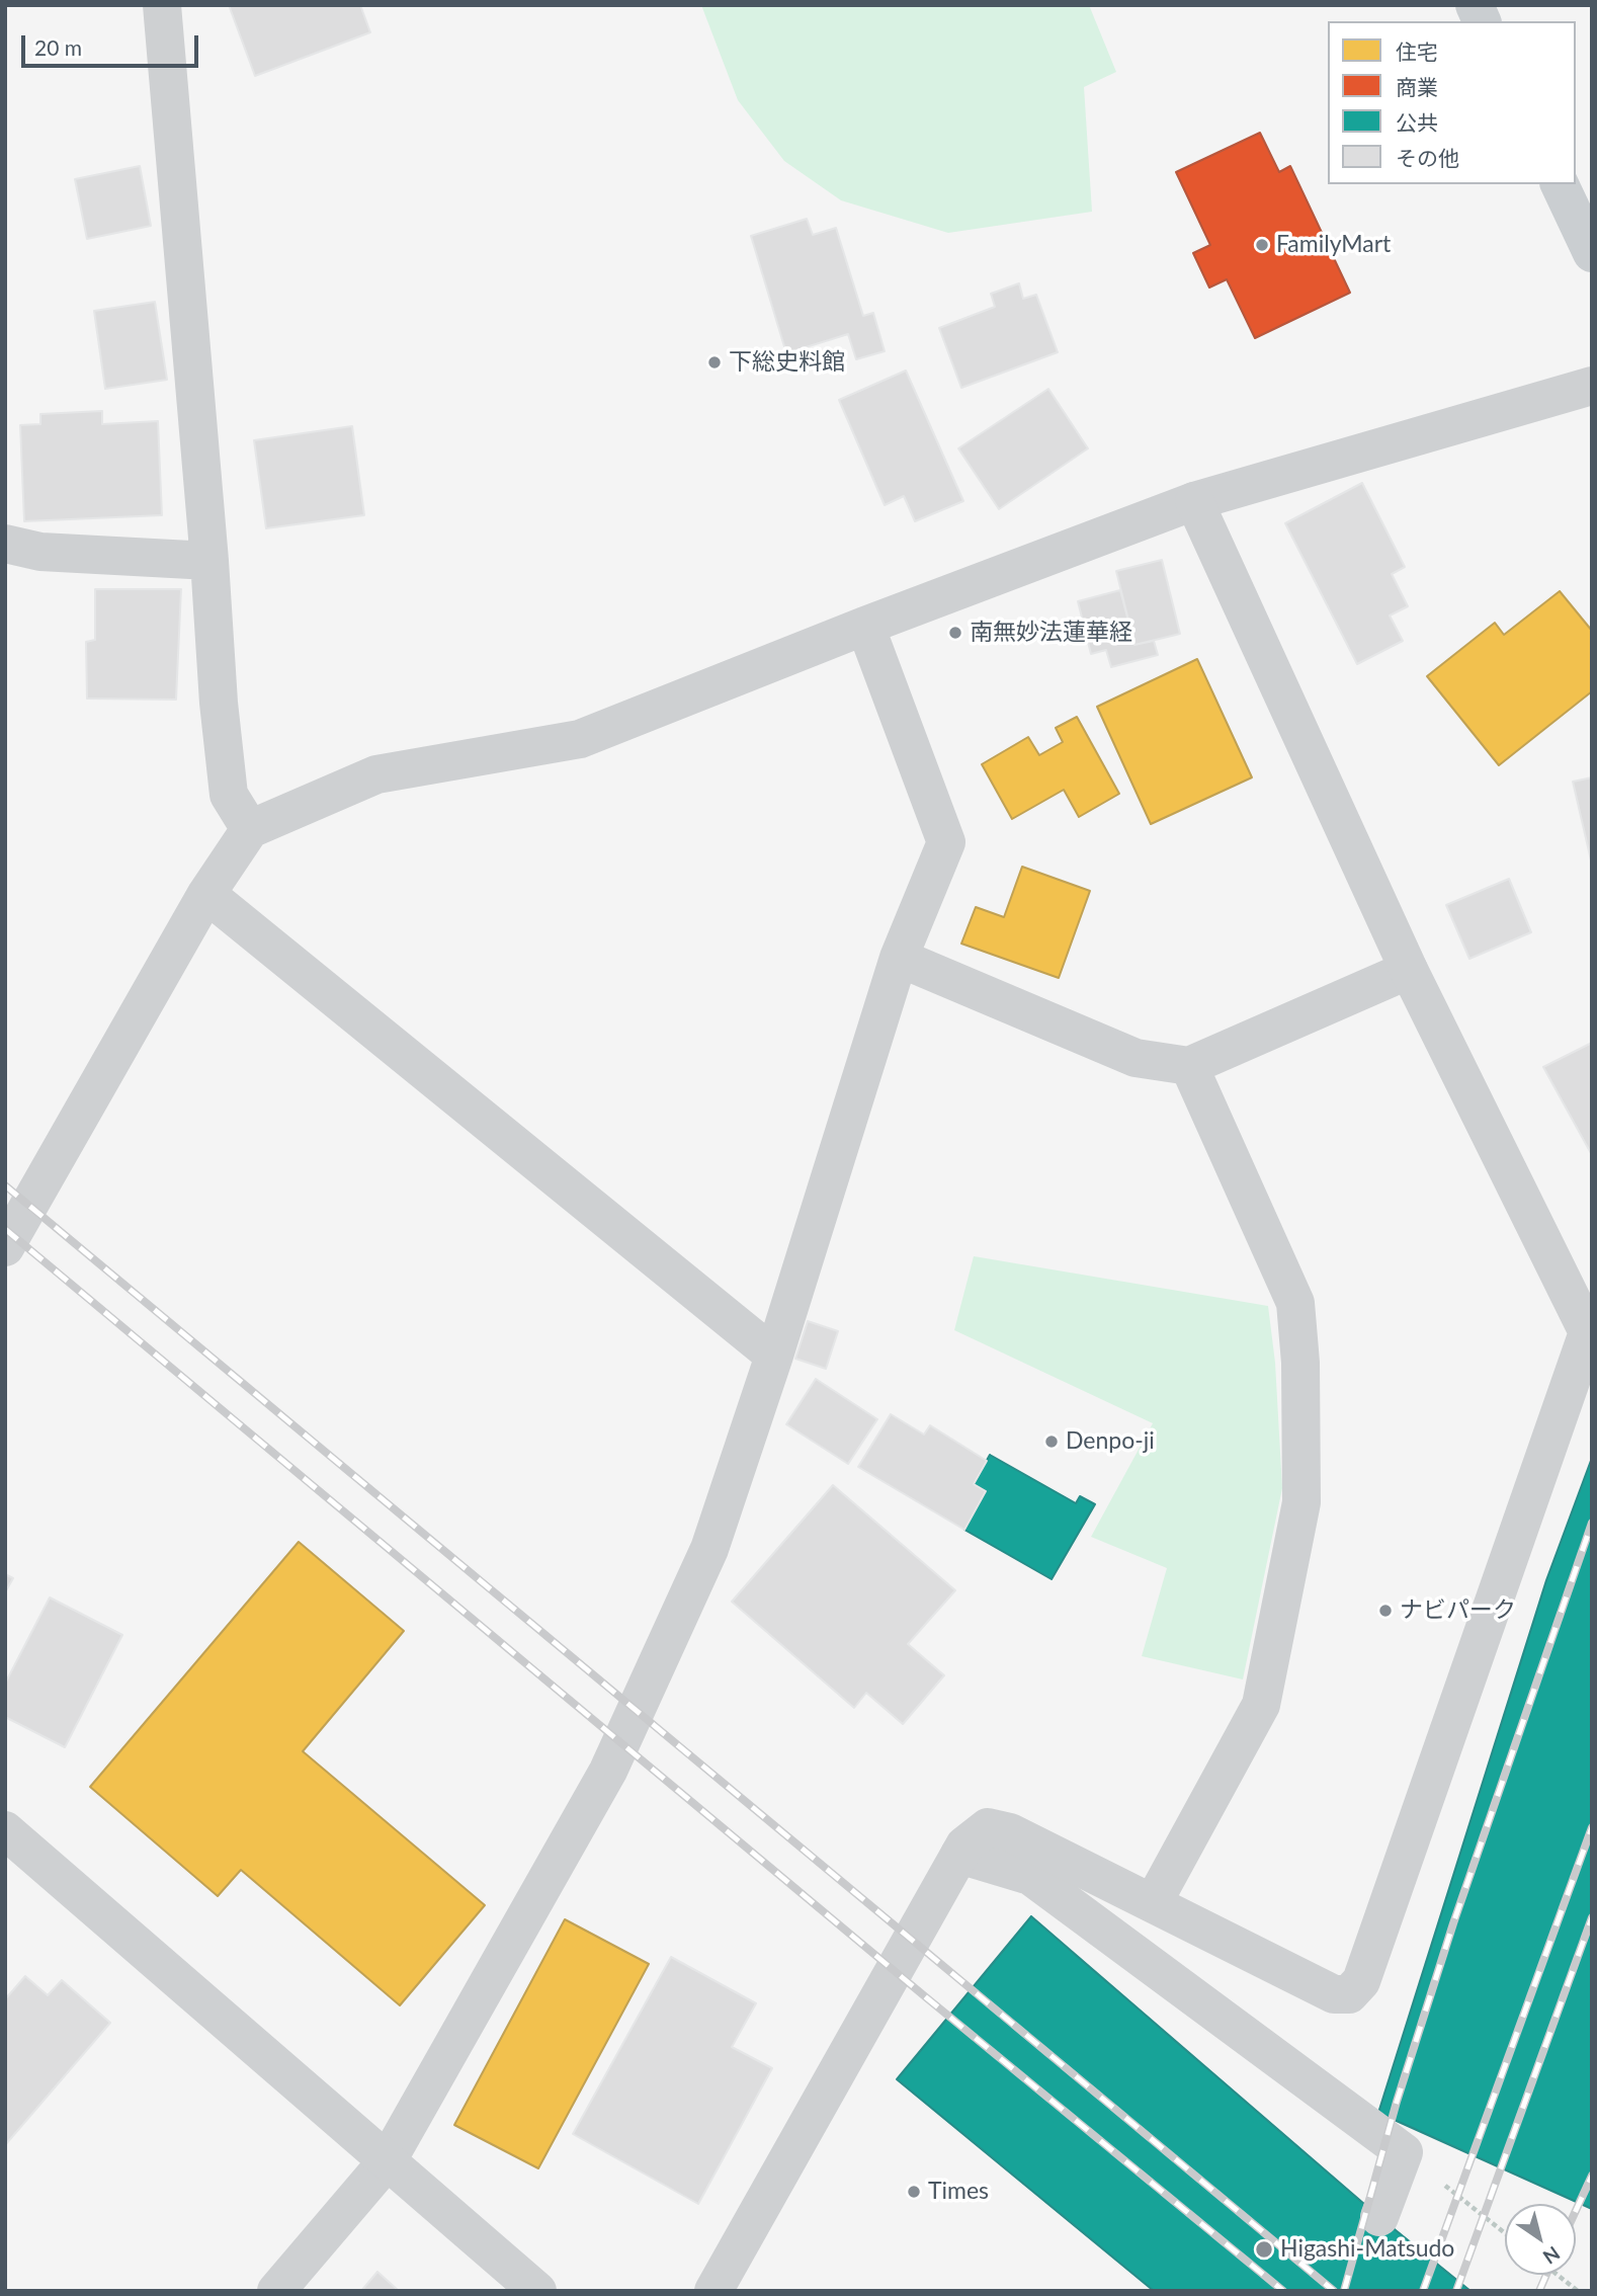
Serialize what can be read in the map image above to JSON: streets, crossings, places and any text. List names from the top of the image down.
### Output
{
  "places": [
    "FamilyMart",
    "下総史料館",
    "南無妙法蓮華経",
    "Denpo-ji",
    "ナビパーク",
    "Times",
    "Higashi-Matsudo"
  ],
  "legend": [
    "住宅",
    "商業",
    "公共",
    "その他"
  ],
  "scale_bar": "20 m",
  "north": "bottom right"
}
